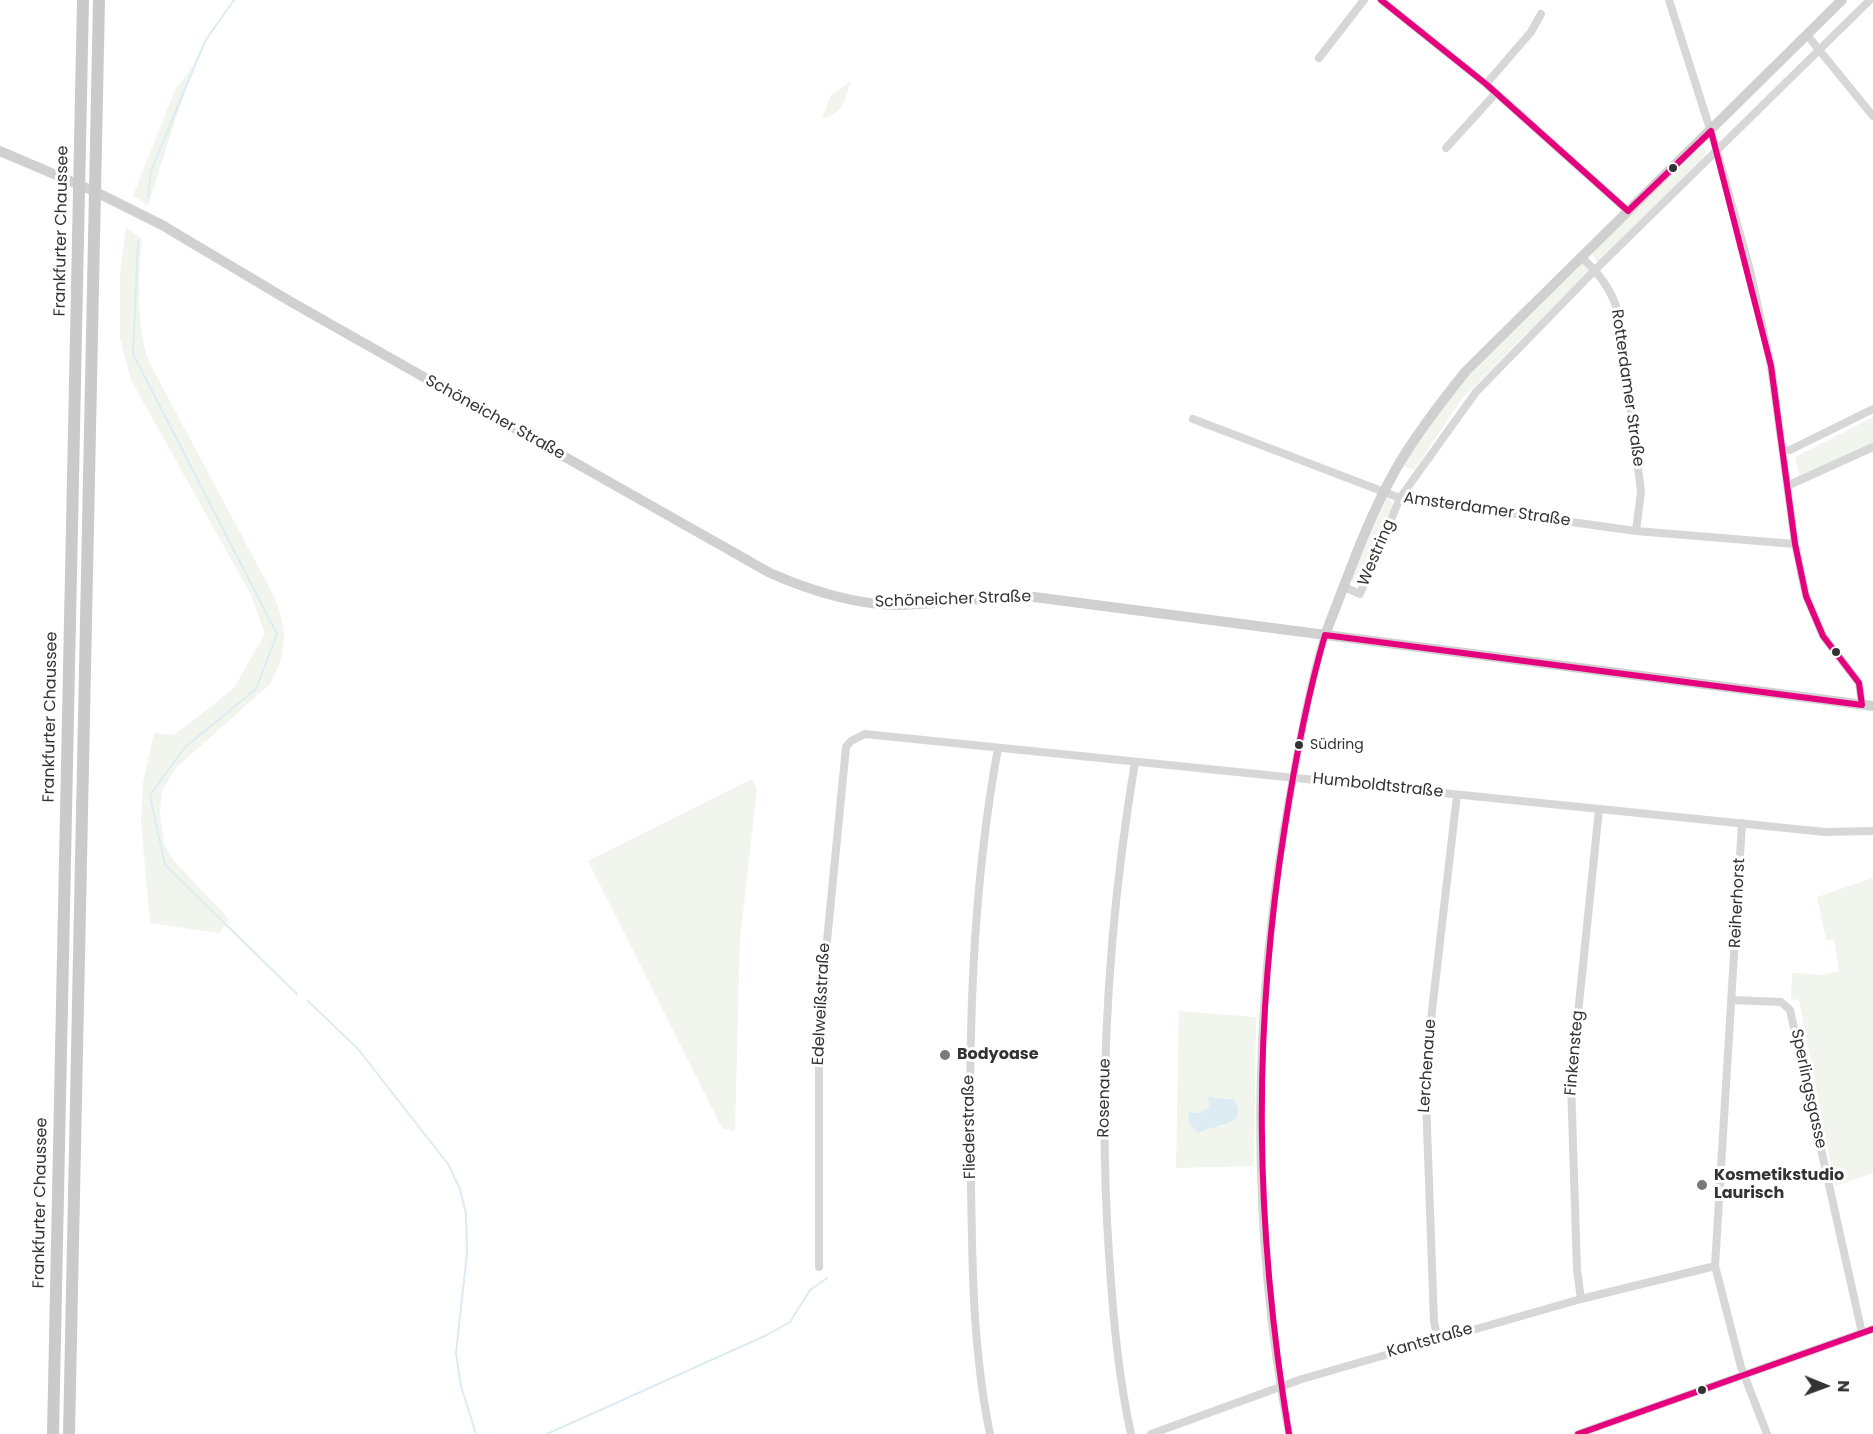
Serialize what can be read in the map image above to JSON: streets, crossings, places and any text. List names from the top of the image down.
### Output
{
  "streets": {
    "main road": ["Frankfurter Chaussee", "Schöneicher Straße", "Westring"],
    "street": [
      "Rotterdamer Straße",
      "Amsterdamer Straße",
      "Humboldtstraße",
      "Reiherhorst",
      "Edelweißstraße",
      "Finkensteg",
      "Lerchenaue",
      "Sperlingsgasse",
      "Rosenaue",
      "Fliederstraße",
      "Kantstraße"
    ]
  },
  "crossings": [
    ["Frankfurter Chaussee", "Schöneicher Straße"],
    ["Rotterdamer Straße", "Amsterdamer Straße"],
    ["Rotterdamer Straße", "Westring"],
    ["Schöneicher Straße", "Westring"],
    ["Amsterdamer Straße", "Westring"],
    ["Humboldtstraße", "Reiherhorst"],
    ["Humboldtstraße", "Edelweißstraße"],
    ["Humboldtstraße", "Finkensteg"],
    ["Humboldtstraße", "Lerchenaue"],
    ["Humboldtstraße", "Rosenaue"],
    ["Humboldtstraße", "Fliederstraße"],
    ["Reiherhorst", "Sperlingsgasse"],
    ["Reiherhorst", "Kantstraße"],
    ["Finkensteg", "Kantstraße"],
    ["Lerchenaue", "Kantstraße"]
  ],
  "places": ["Südring", "Bodyoase", "Kosmetikstudio Laurisch"],
  "north": "right"
}
